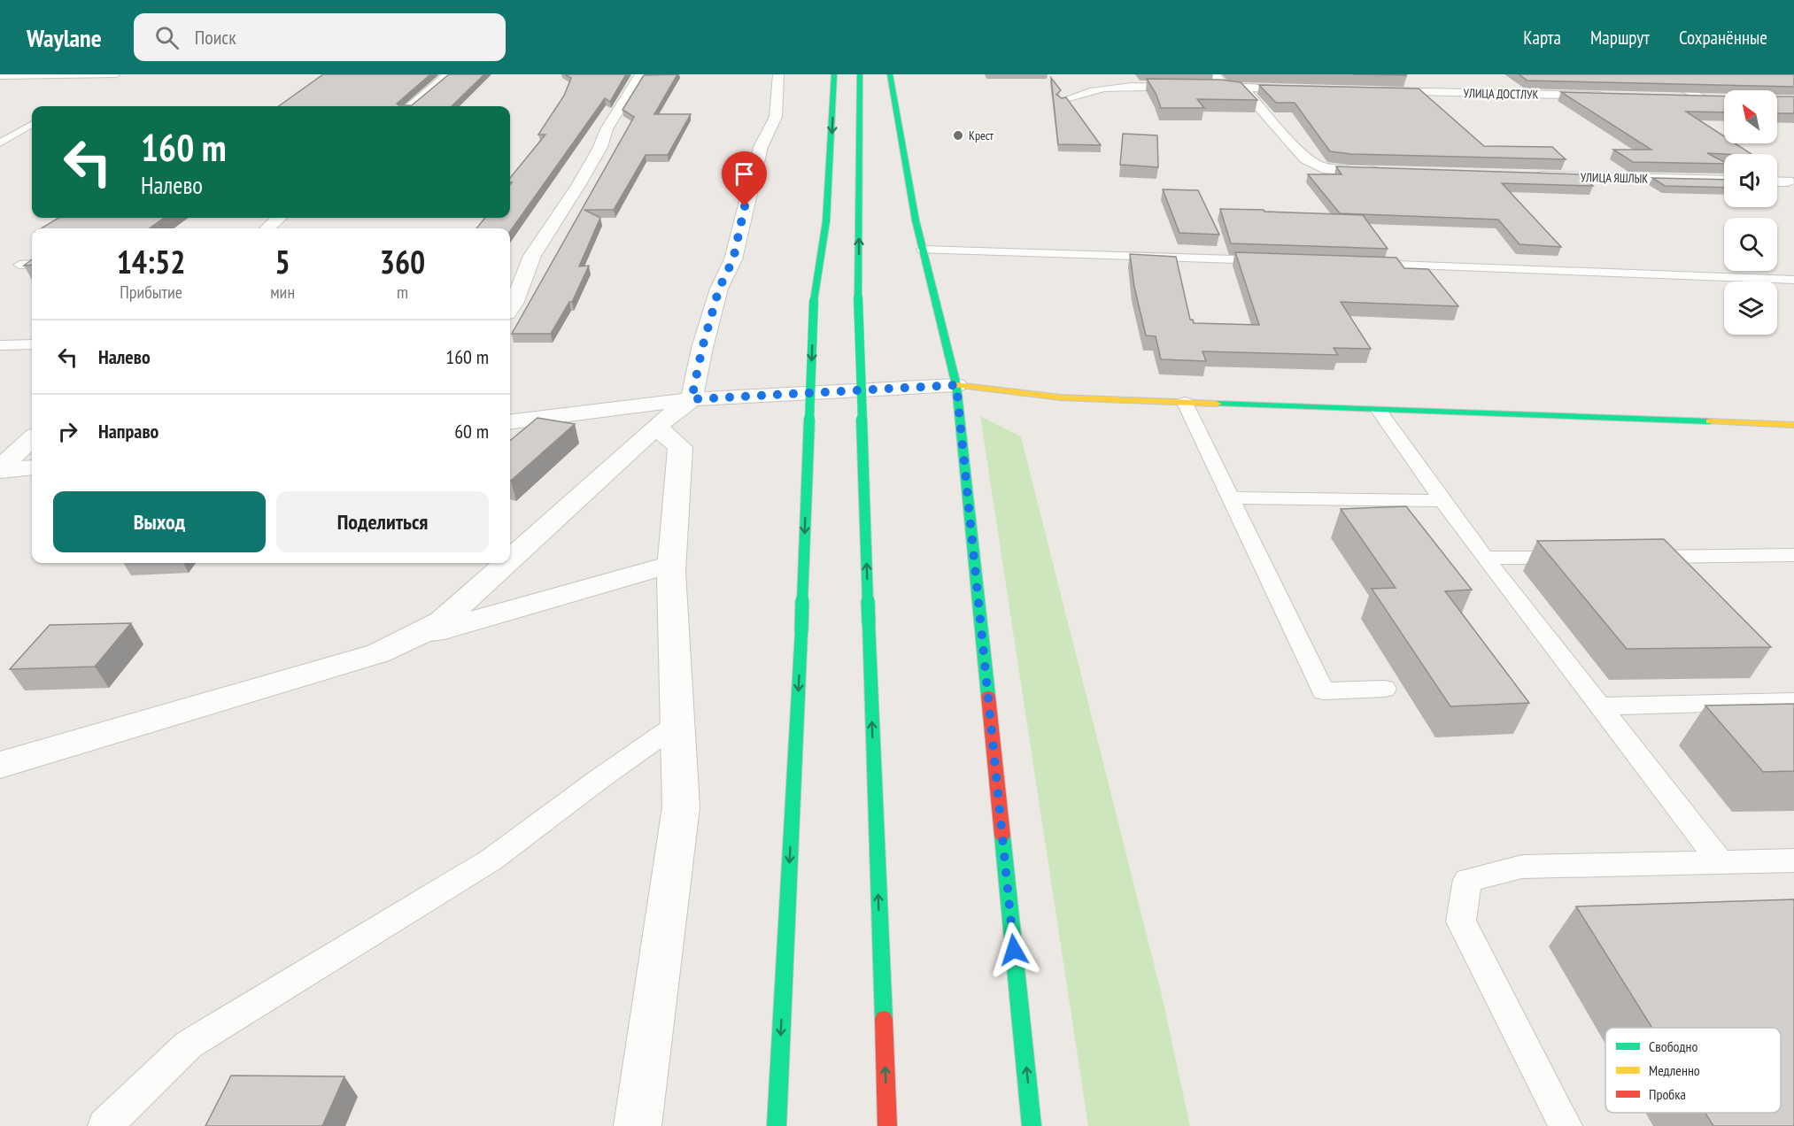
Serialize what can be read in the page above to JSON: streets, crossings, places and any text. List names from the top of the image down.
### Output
{
  "streets": {
    "street": ["УЛИЦА ДОСТЛУК", "УЛИЦА ЯШЛЫК"]
  },
  "places": ["Крест"],
  "legend": ["Свободно", "Медленно", "Пробка"],
  "north": "top left",
  "page": {
    "header": "Waylane",
    "search": "Поиск",
    "nav": ["Карта", "Маршрут", "Сохранённые"],
    "turn": ["160 m", "Налево"],
    "eta": [
      "14:52",
      "Прибытие",
      "5",
      "мин",
      "360",
      "m"
    ],
    "list": [
      {
        "name": "Налево",
        "value": "160 m"
      },
      {
        "name": "Направо",
        "value": "60 m"
      }
    ],
    "buttons": ["Выход", "Поделиться"]
  }
}
